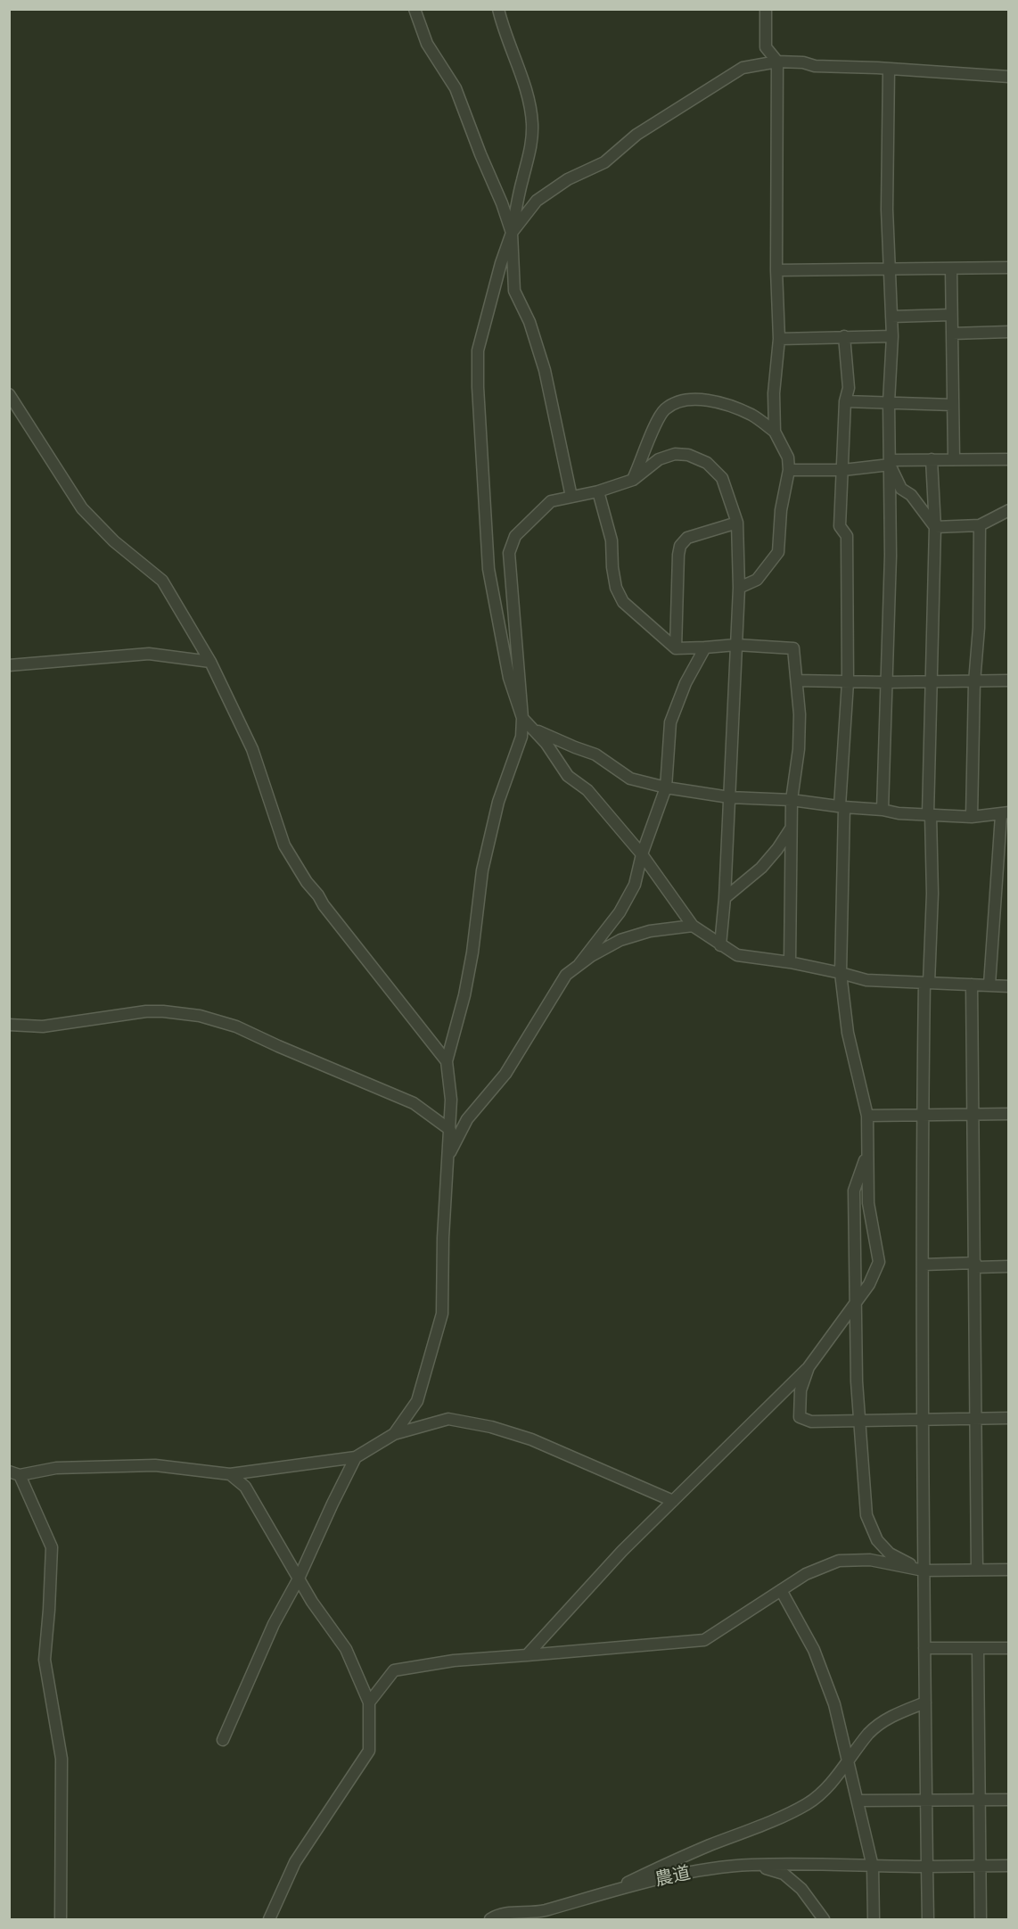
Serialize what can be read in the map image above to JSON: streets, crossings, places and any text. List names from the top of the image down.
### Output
{
  "streets": {
    "street": ["農道"]
  }
}
